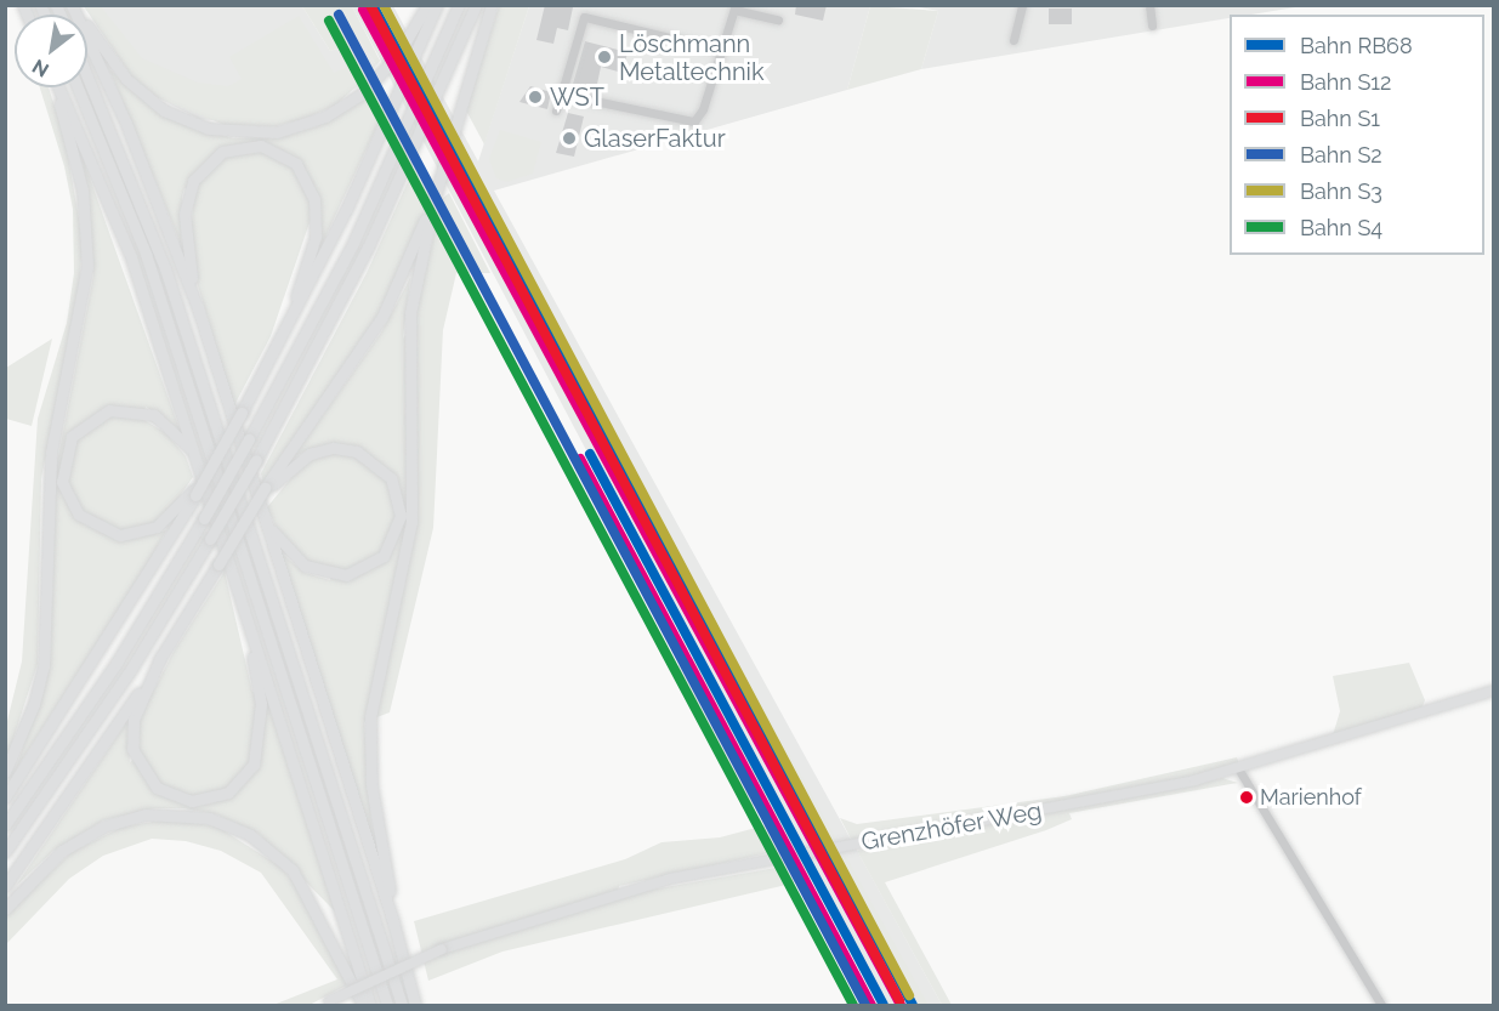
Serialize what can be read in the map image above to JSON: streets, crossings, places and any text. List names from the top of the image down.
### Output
{
  "streets": {
    "main road": ["Grenzhöfer Weg"]
  },
  "places": [
    "Löschmann Metaltechnik",
    "WST",
    "GlaserFaktur",
    "Marienhof"
  ],
  "lines": [
    "rail line RB68",
    "rail line S1",
    "rail line S3",
    "rail line S12",
    "rail line S2",
    "rail line S4"
  ],
  "legend": [
    "Bahn RB68",
    "Bahn S12",
    "Bahn S1",
    "Bahn S2",
    "Bahn S3",
    "Bahn S4"
  ],
  "north": "bottom left"
}
